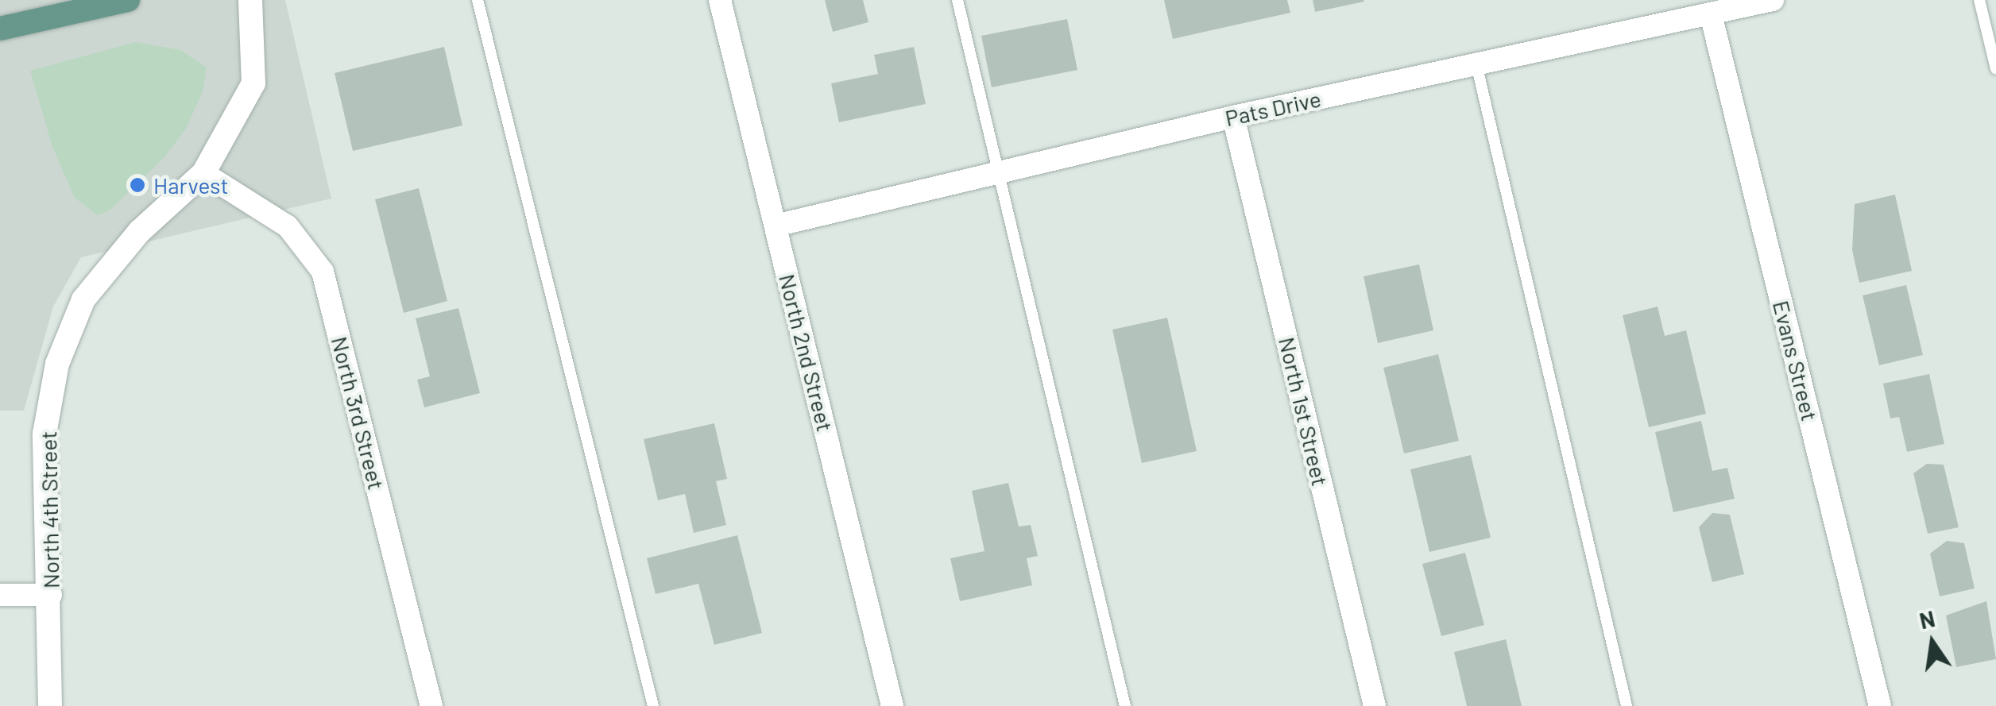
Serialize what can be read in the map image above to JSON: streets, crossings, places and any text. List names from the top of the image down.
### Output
{
  "streets": {
    "main road": ["North 4th Street"],
    "street": [
      "Pats Drive",
      "North 2nd Street",
      "Evans Street",
      "North 1st Street",
      "North 3rd Street"
    ]
  },
  "crossings": [
    ["Pats Drive", "North 2nd Street"],
    ["Pats Drive", "Evans Street"],
    ["Pats Drive", "North 1st Street"],
    ["North 3rd Street", "North 4th Street"]
  ],
  "places": ["Harvest"],
  "north": "top"
}
